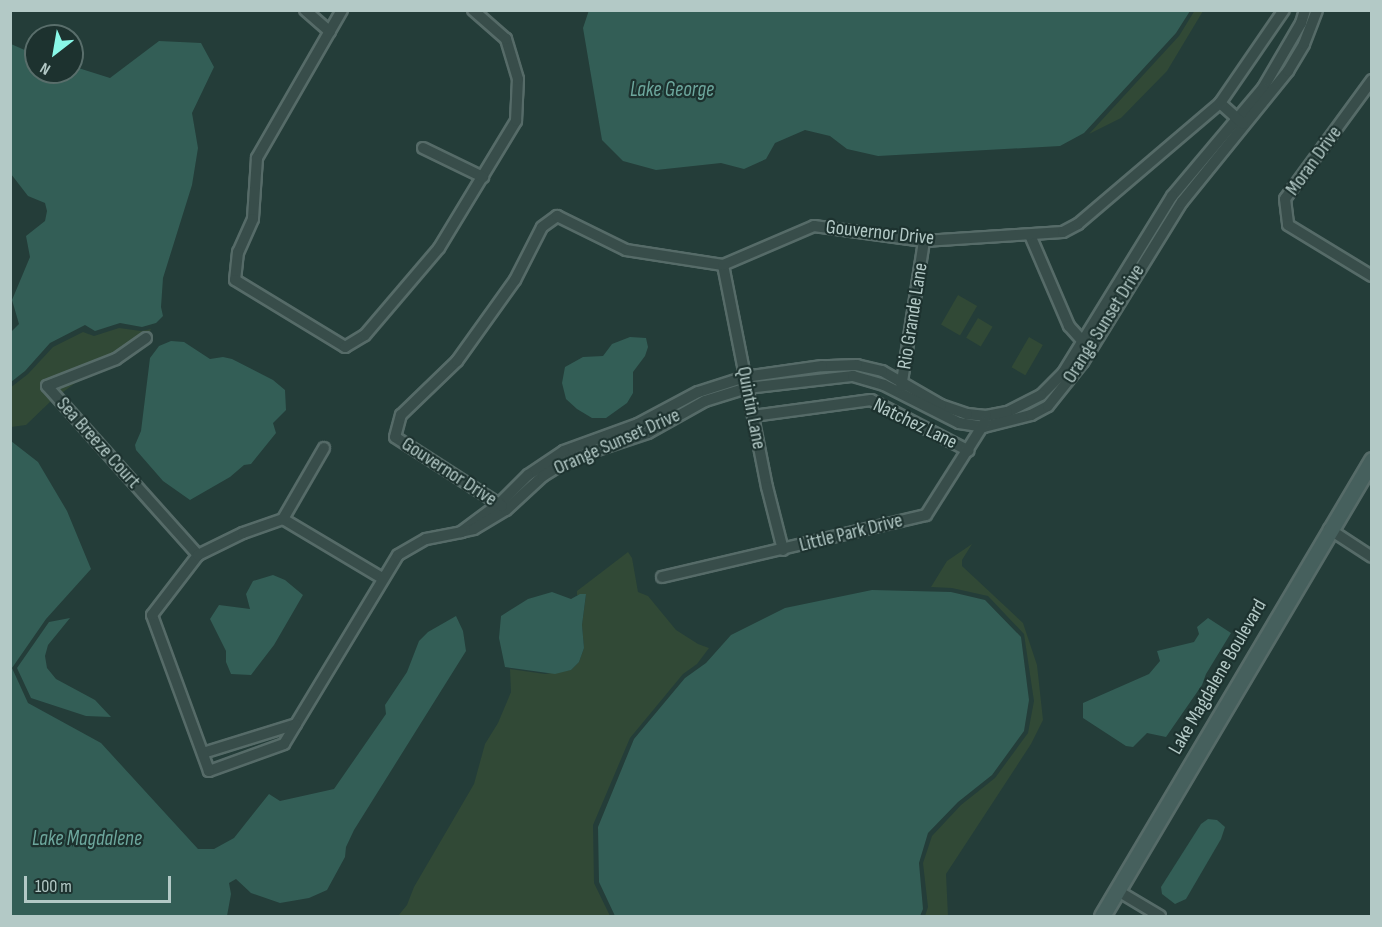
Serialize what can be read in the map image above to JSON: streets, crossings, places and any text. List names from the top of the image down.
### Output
{
  "streets": {
    "street": [
      "Moran Drive",
      "Gouvernor Drive",
      "Rio Grande Lane",
      "Orange Sunset Drive",
      "Quintin Lane",
      "Natchez Lane",
      "Sea Breeze Court",
      "Little Park Drive",
      "Lake Magdalene Boulevard"
    ]
  },
  "crossings": [
    ["Gouvernor Drive", "Rio Grande Lane"],
    ["Gouvernor Drive", "Orange Sunset Drive"],
    ["Gouvernor Drive", "Quintin Lane"],
    ["Gouvernor Drive", "Little Park Drive"],
    ["Rio Grande Lane", "Orange Sunset Drive"],
    ["Rio Grande Lane", "Little Park Drive"],
    ["Orange Sunset Drive", "Quintin Lane"],
    ["Orange Sunset Drive", "Sea Breeze Court"],
    ["Orange Sunset Drive", "Little Park Drive"],
    ["Quintin Lane", "Natchez Lane"],
    ["Quintin Lane", "Little Park Drive"],
    ["Natchez Lane", "Little Park Drive"]
  ],
  "water": ["Lake George", "Lake Magdalene"],
  "scale_bar": "100 m",
  "north": "bottom left"
}
